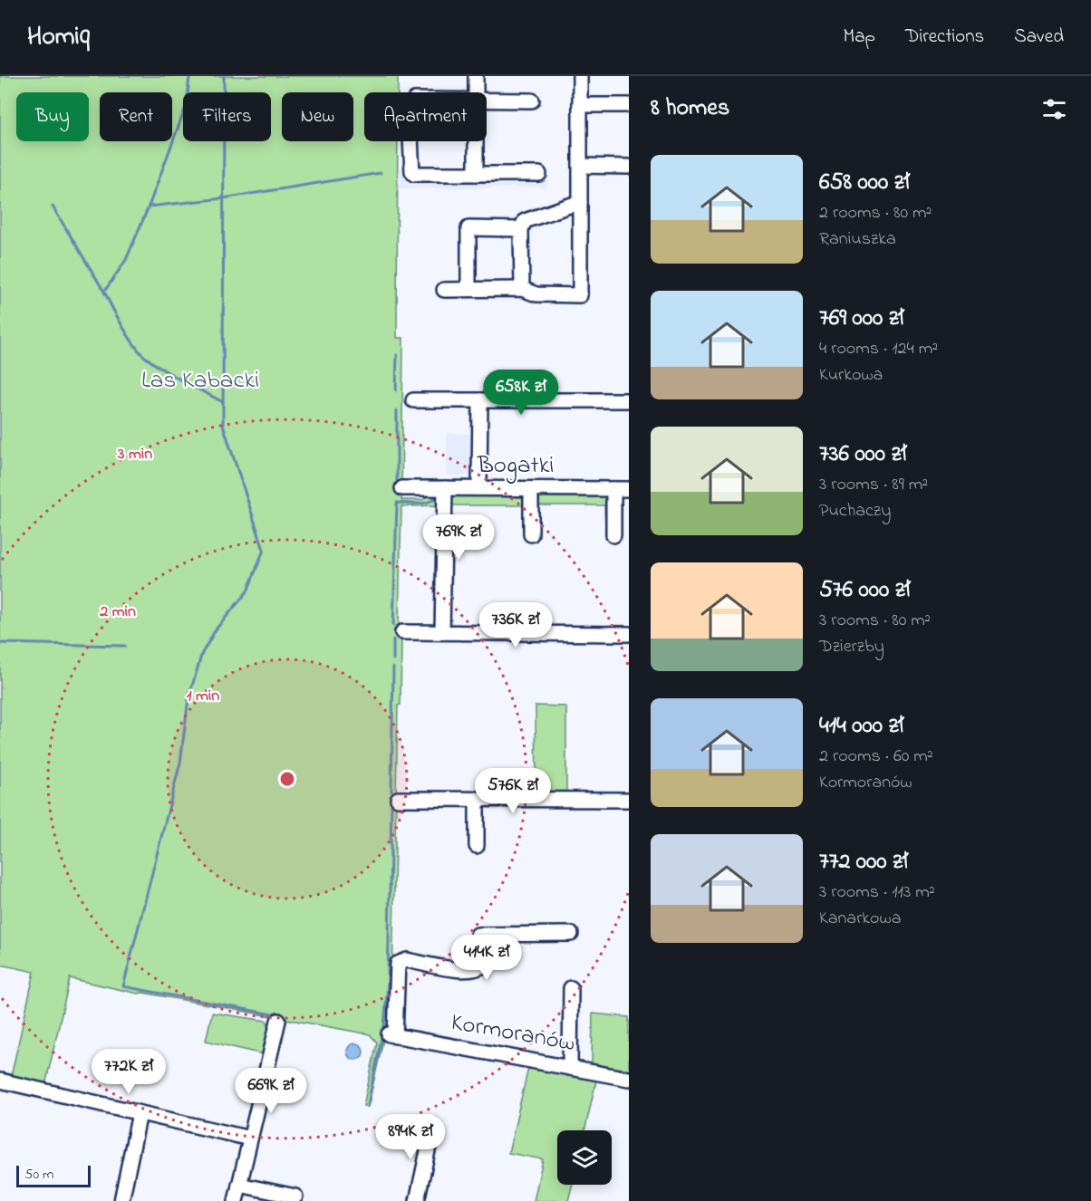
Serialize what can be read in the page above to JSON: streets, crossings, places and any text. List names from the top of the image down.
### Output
{
  "streets": {
    "street": ["Bogatki", "Kormoranów"]
  },
  "parks": ["Las Kabacki"],
  "scale_bar": "50 m",
  "page": {
    "header": "Homiq",
    "nav": ["Map", "Directions", "Saved"],
    "heading": "8 homes",
    "chip": [
      "Buy",
      "Rent",
      "Filters",
      "New",
      "Apartment"
    ],
    "list": [
      {
        "name": "658 000 zł",
        "note": "2 rooms · 80 m² · Raniuszka"
      },
      {
        "name": "769 000 zł",
        "note": "4 rooms · 124 m² · Kurkowa"
      },
      {
        "name": "736 000 zł",
        "note": "3 rooms · 89 m² · Puchaczy"
      },
      {
        "name": "576 000 zł",
        "note": "3 rooms · 80 m² · Dzierzby"
      },
      {
        "name": "414 000 zł",
        "note": "2 rooms · 60 m² · Kormoranów"
      },
      {
        "name": "772 000 zł",
        "note": "3 rooms · 113 m² · Kanarkowa"
      }
    ],
    "price": [
      "658K zł",
      "769K zł",
      "736K zł",
      "576K zł",
      "414K zł",
      "772K zł",
      "669K zł",
      "894K zł"
    ],
    "scale": "50 m"
  },
  "rings": ["3 min", "2 min", "1 min"]
}
